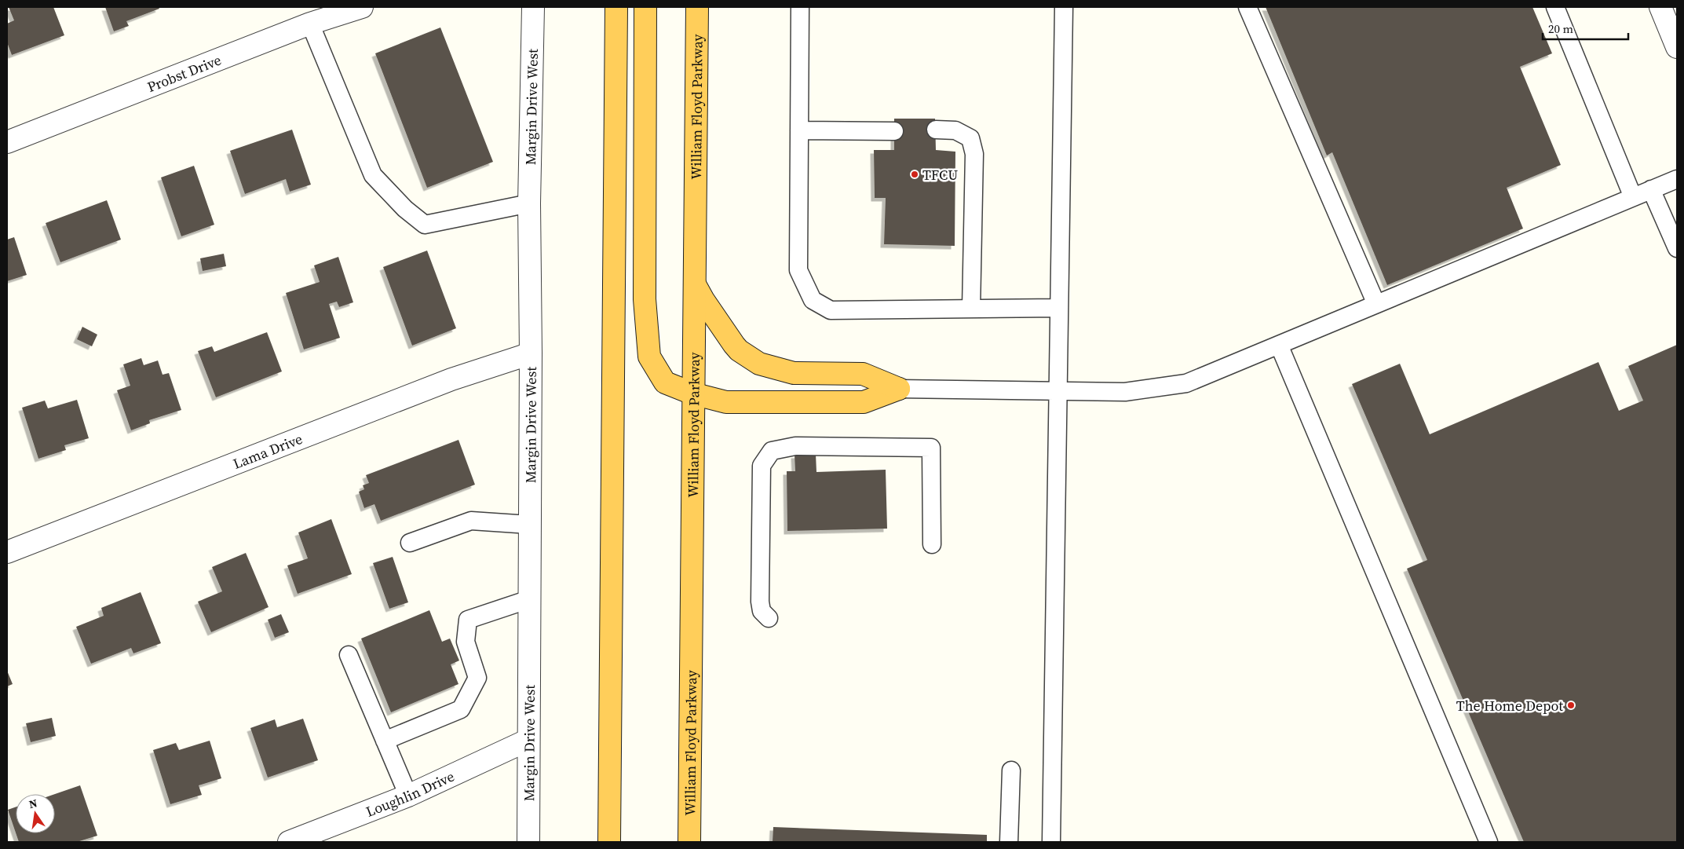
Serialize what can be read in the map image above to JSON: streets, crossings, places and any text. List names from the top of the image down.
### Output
{
  "streets": {
    "highway": ["William Floyd Parkway"],
    "street": [
      "Probst Drive",
      "Margin Drive West",
      "Lama Drive",
      "Loughlin Drive"
    ]
  },
  "crossings": [
    ["Margin Drive West", "Lama Drive"],
    ["Margin Drive West", "Loughlin Drive"]
  ],
  "places": ["TFCU", "The Home Depot"],
  "scale_bar": "20 m",
  "north": "top"
}
